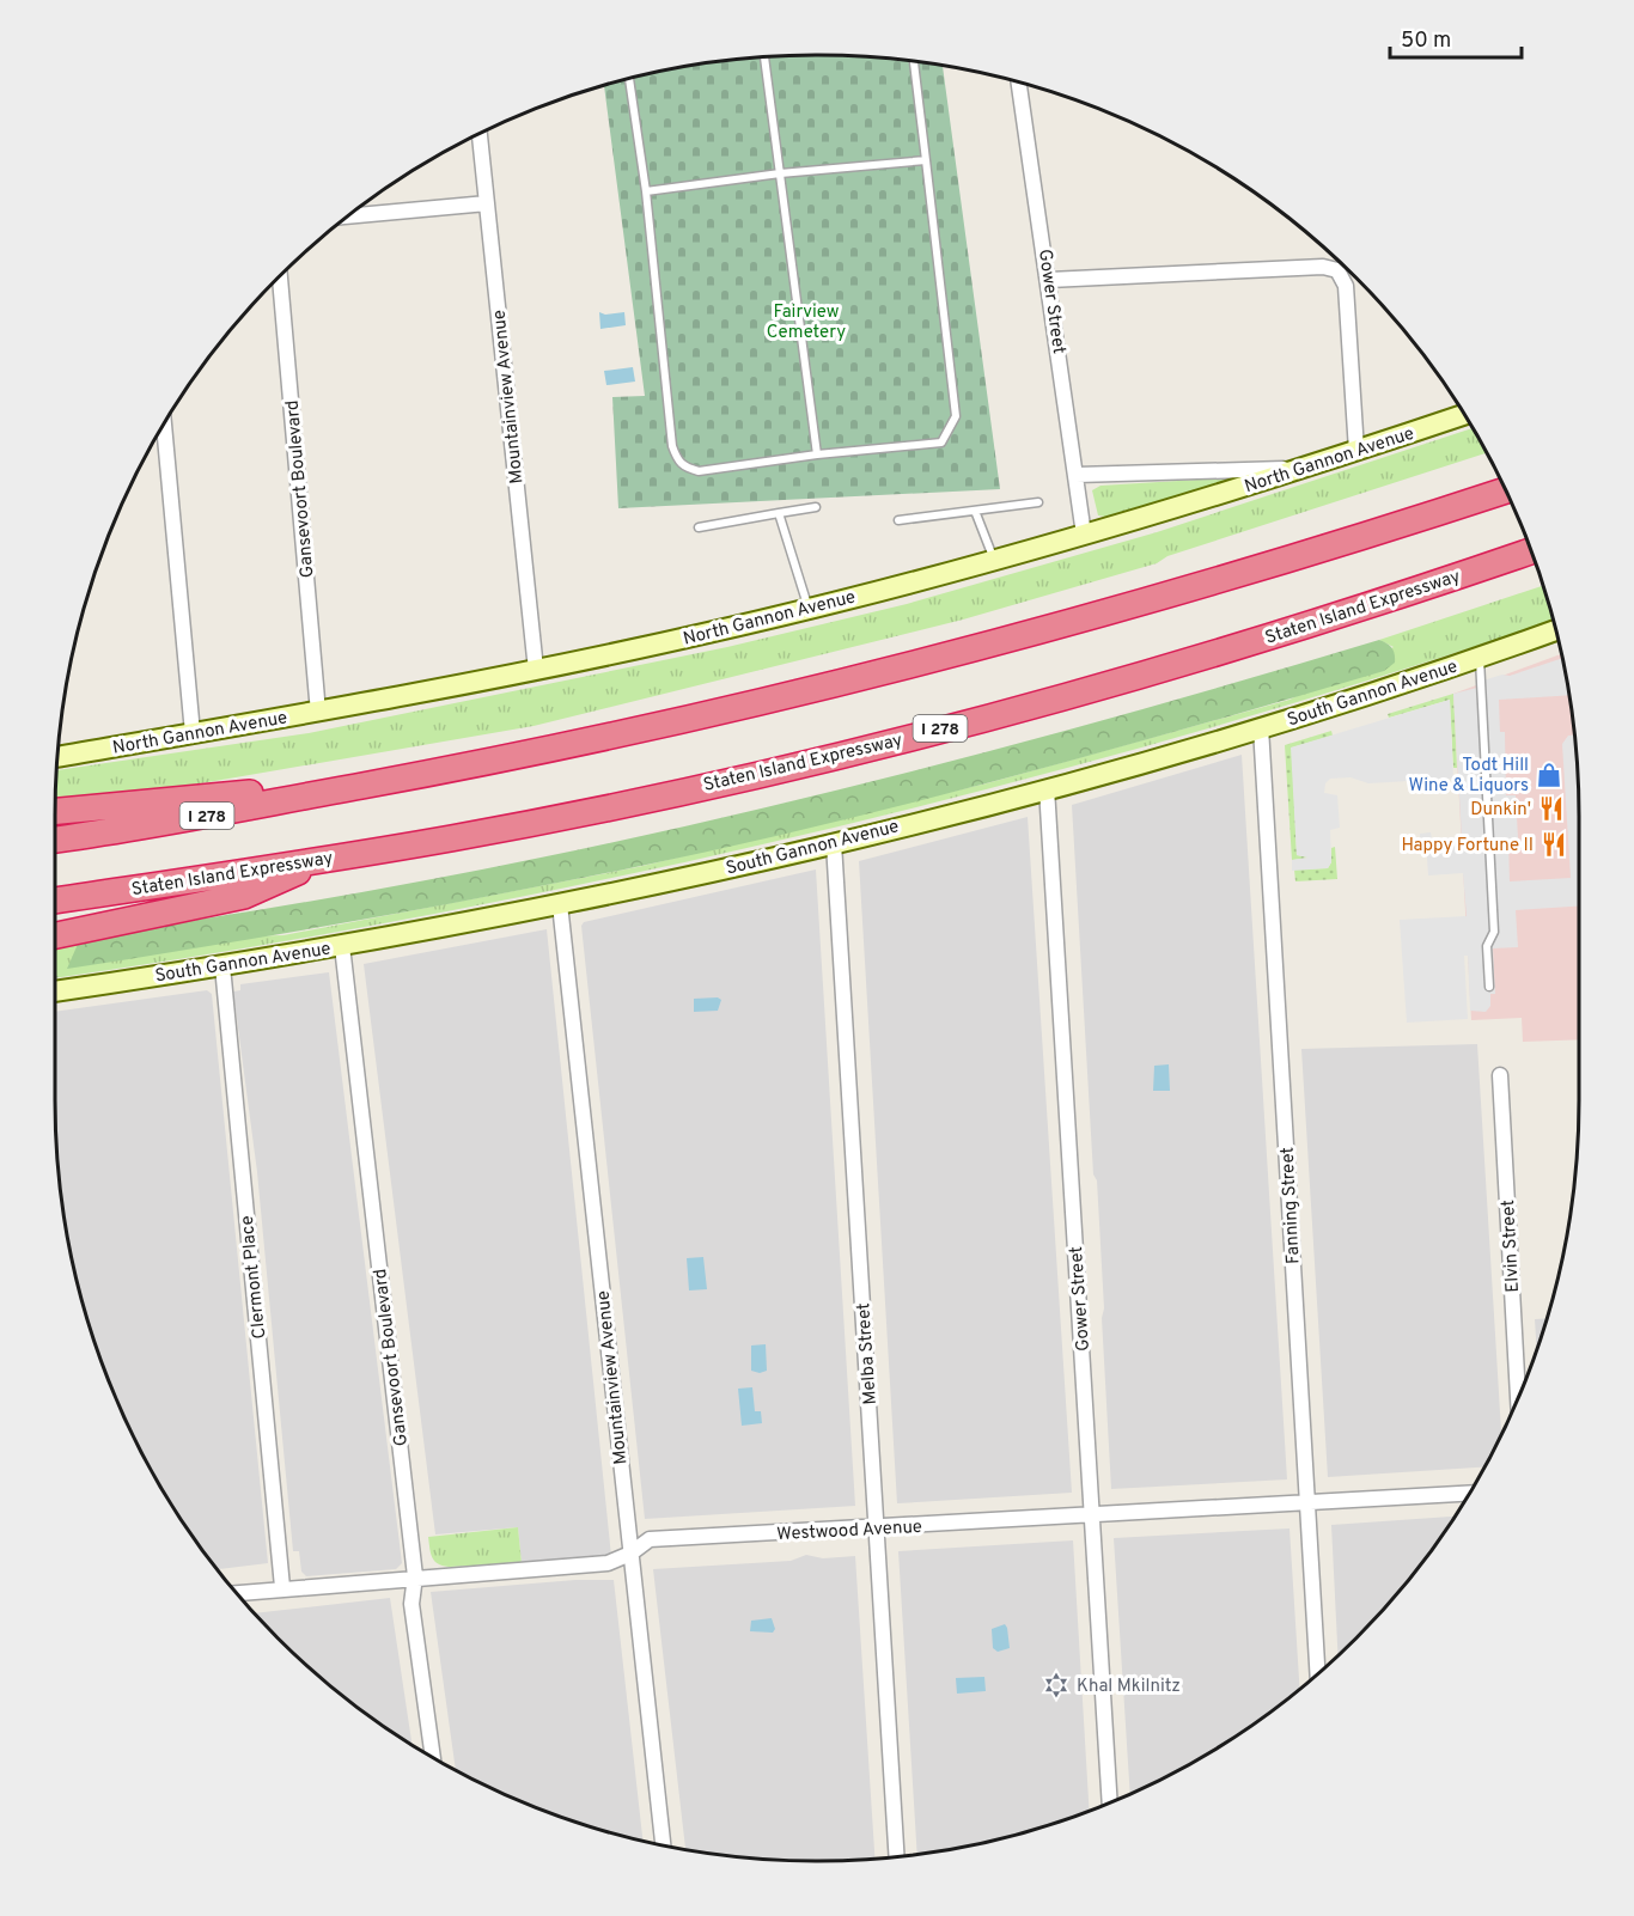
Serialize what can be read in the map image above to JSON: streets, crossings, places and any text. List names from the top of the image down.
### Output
{
  "streets": {
    "highway": ["Staten Island Expressway", "I 278"],
    "street": [
      "Gower Street",
      "Mountainview Avenue",
      "North Gannon Avenue",
      "Gansevoort Boulevard",
      "South Gannon Avenue",
      "Fanning Street",
      "Elvin Street",
      "Clermont Place",
      "Melba Street",
      "Westwood Avenue"
    ]
  },
  "crossings": [
    ["Gower Street", "North Gannon Avenue"],
    ["Gower Street", "South Gannon Avenue"],
    ["Gower Street", "Westwood Avenue"],
    ["Mountainview Avenue", "North Gannon Avenue"],
    ["Mountainview Avenue", "South Gannon Avenue"],
    ["Mountainview Avenue", "Westwood Avenue"],
    ["North Gannon Avenue", "Gansevoort Boulevard"],
    ["Gansevoort Boulevard", "South Gannon Avenue"],
    ["Gansevoort Boulevard", "Westwood Avenue"],
    ["South Gannon Avenue", "Fanning Street"],
    ["South Gannon Avenue", "Clermont Place"],
    ["South Gannon Avenue", "Melba Street"],
    ["Fanning Street", "Westwood Avenue"],
    ["Clermont Place", "Westwood Avenue"],
    ["Melba Street", "Westwood Avenue"]
  ],
  "parks": ["Fairview Cemetery"],
  "places": {
    "shop": ["Todt Hill Wine & Liquors"],
    "restaurant": ["Dunkin'", "Happy Fortune II"],
    "synagogue": ["Khal Mkilnitz"]
  },
  "scale_bar": "50 m"
}
